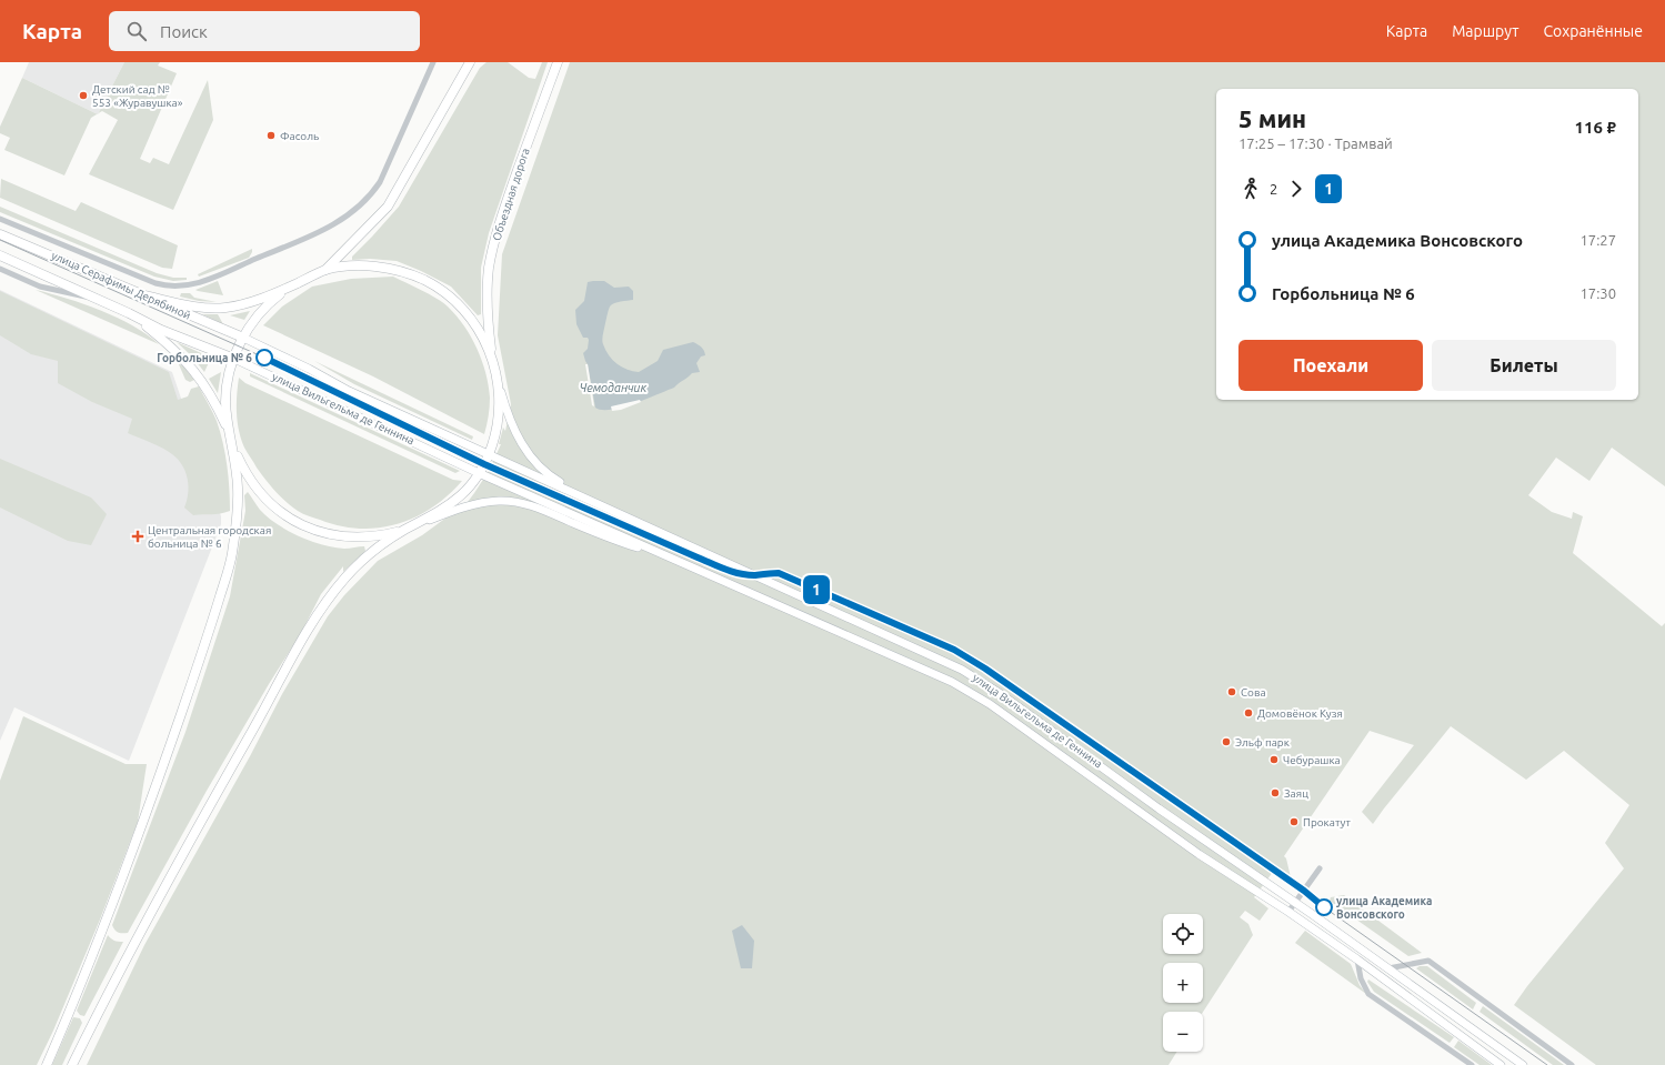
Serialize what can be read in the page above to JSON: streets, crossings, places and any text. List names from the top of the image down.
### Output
{
  "streets": {
    "main road": ["Объездная дорога", "улица Серафимы Дерябиной", "улица Вильгельма де Геннина"]
  },
  "crossings": [
    ["улица Серафимы Дерябиной", "улица Вильгельма де Геннина"]
  ],
  "water": ["Чемоданчик"],
  "places": {
    "other": [
      "Детский сад № 553 «Журавушка»",
      "Фасоль",
      "Горбольница № 6",
      "Сова",
      "Домовёнок Кузя",
      "Эльф парк",
      "Чебурашка",
      "Заяц",
      "Прокатут",
      "улица Академика Вонсовского"
    ],
    "health": ["Центральная городская больница № 6"]
  },
  "lines": ["tram line 1"],
  "page": {
    "header": "Карта",
    "search": "Поиск",
    "nav": ["Карта", "Маршрут", "Сохранённые"],
    "on_map": "1",
    "heading": ["5 мин", "17:25 – 17:30 · Трамвай", "116 ₽"],
    "legs": ["2", "1"],
    "list": [
      {
        "name": "улица Академика Вонсовского",
        "value": "17:27"
      },
      {
        "name": "Горбольница № 6",
        "value": "17:30"
      }
    ],
    "buttons": ["Поехали", "Билеты"],
    "map_buttons": ["+", "−"]
  }
}
